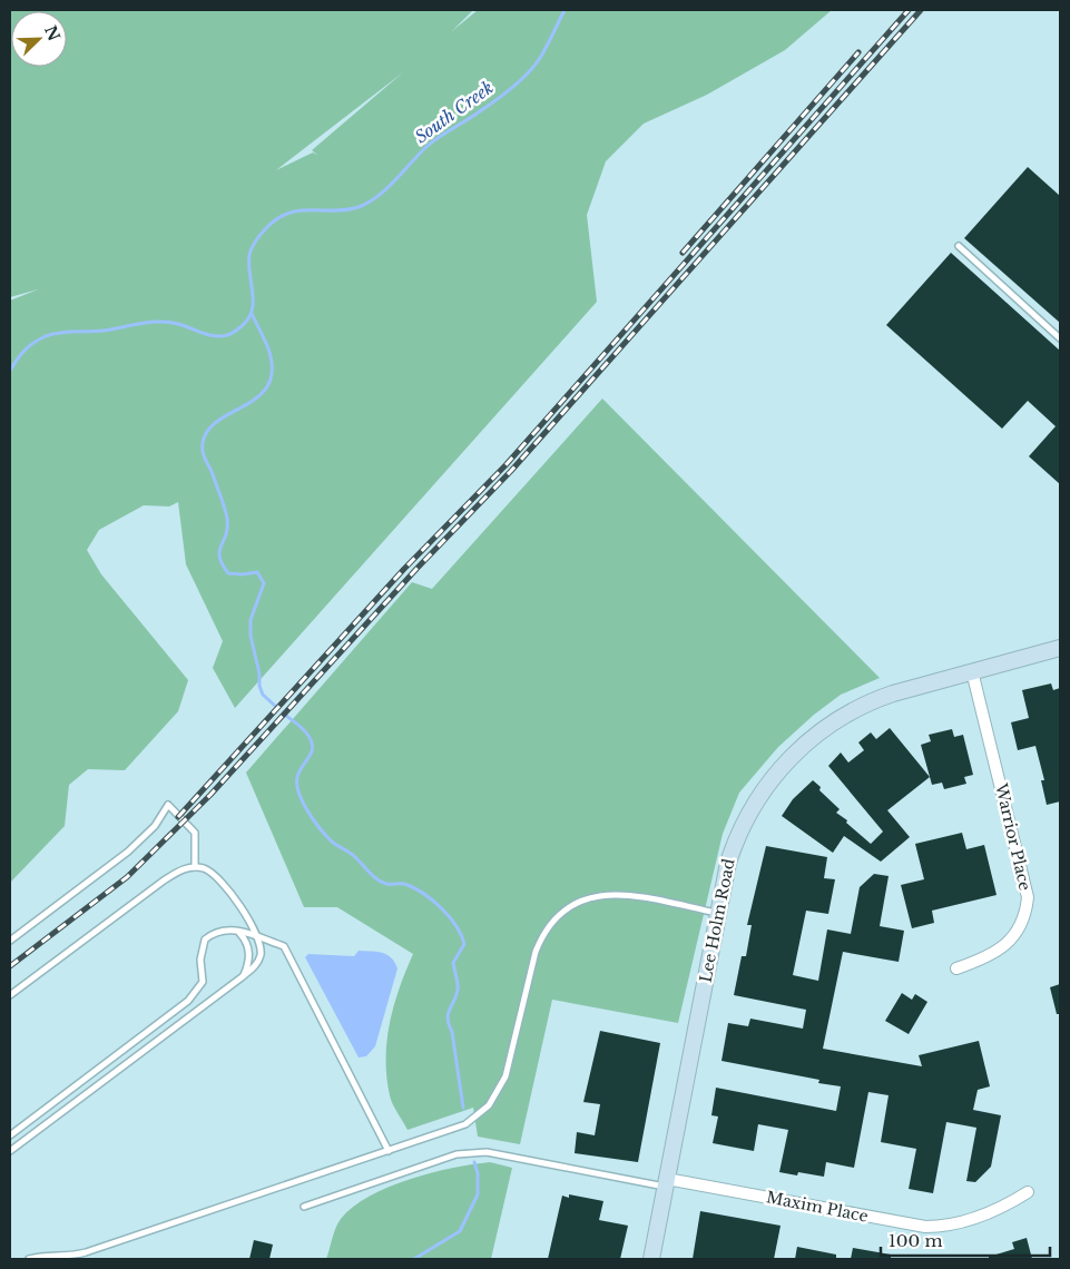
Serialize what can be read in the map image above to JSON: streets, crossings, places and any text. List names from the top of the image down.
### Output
{
  "streets": {
    "street": ["Warrior Place", "Lee Holm Road", "Maxim Place"]
  },
  "crossings": [
    ["Warrior Place", "Lee Holm Road"],
    ["Lee Holm Road", "Maxim Place"]
  ],
  "water": ["South Creek"],
  "scale_bar": "100 m",
  "north": "top right"
}
